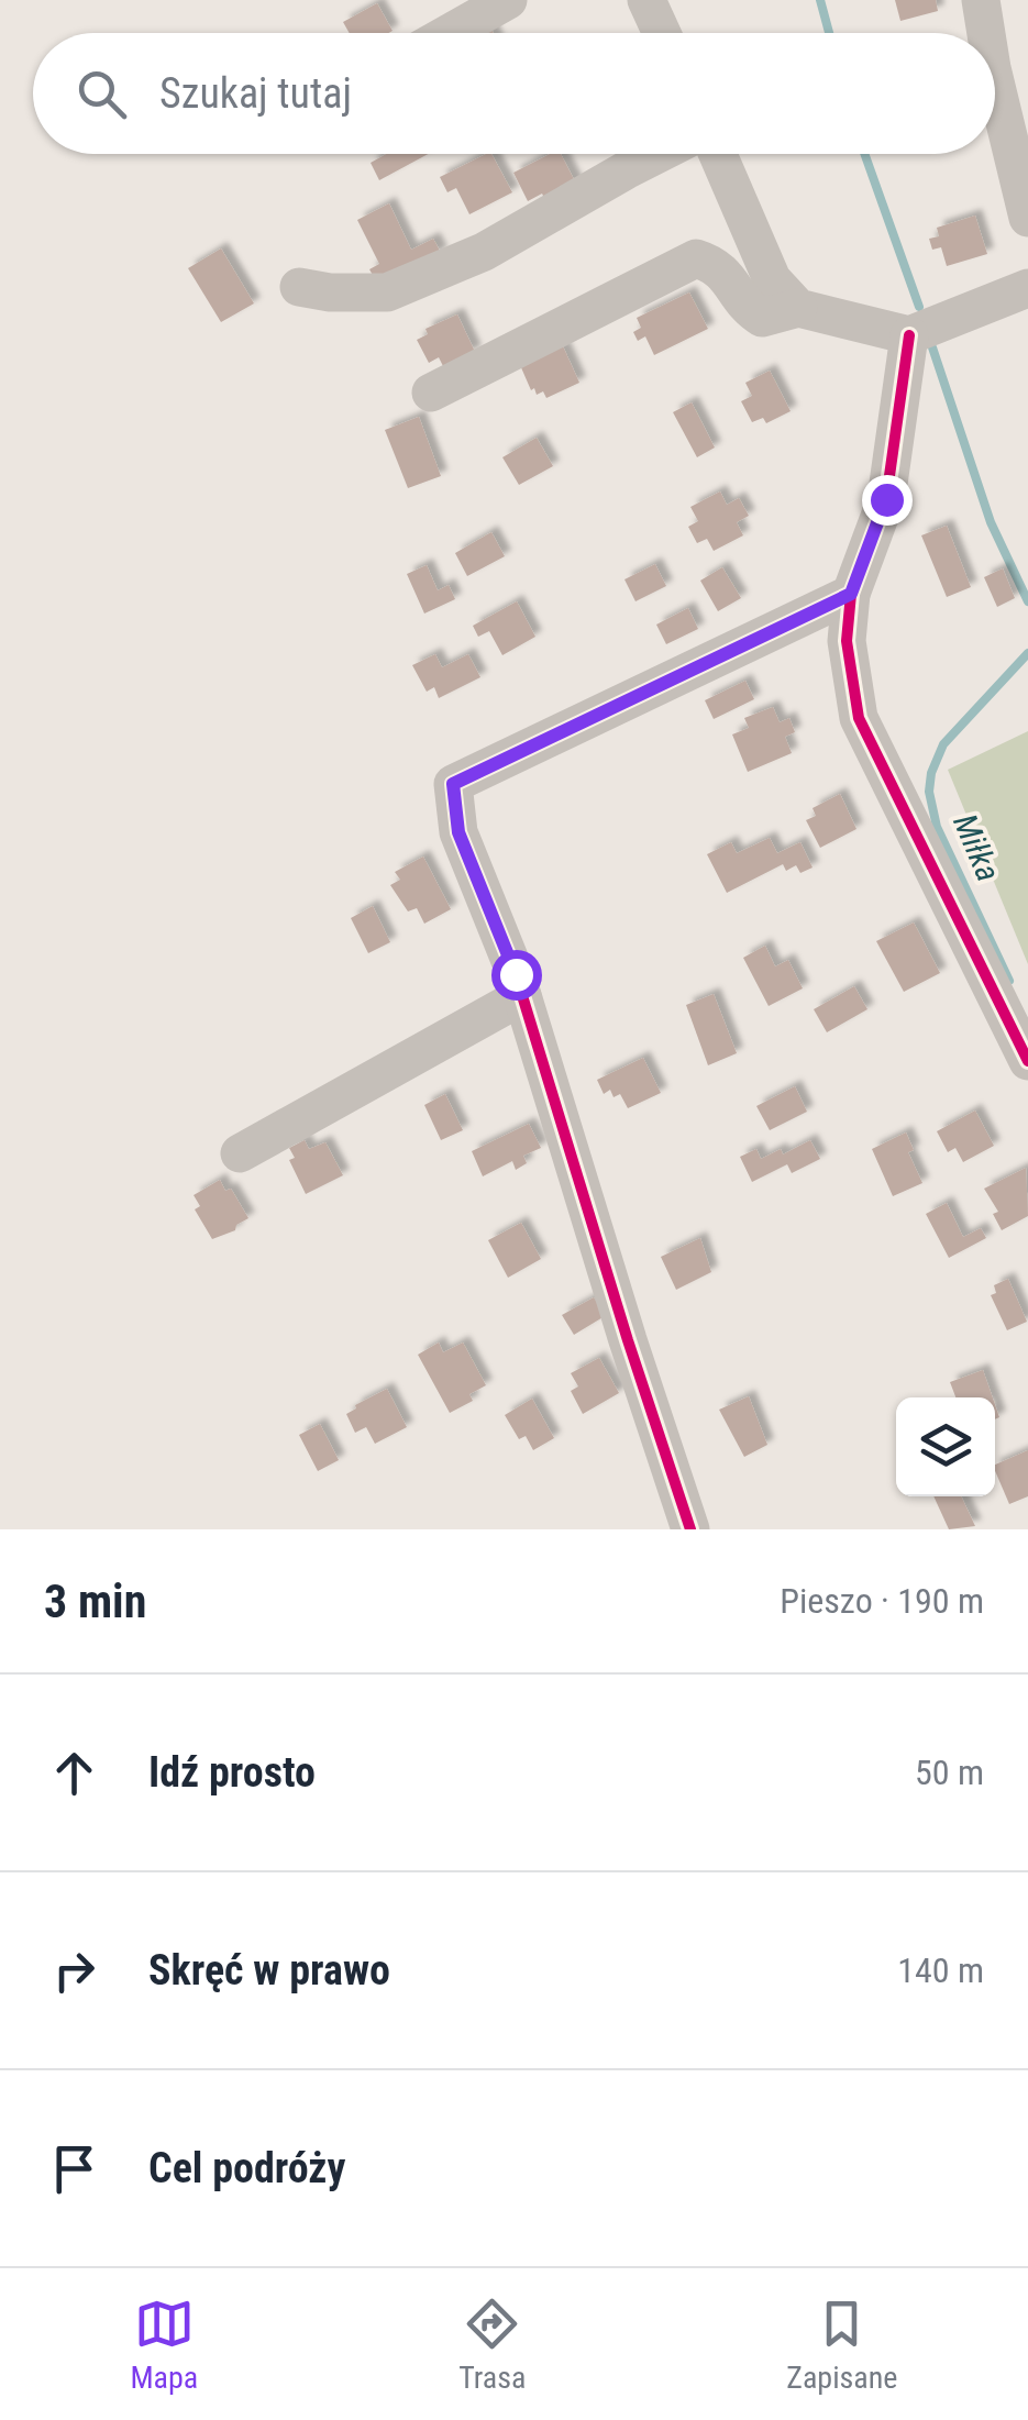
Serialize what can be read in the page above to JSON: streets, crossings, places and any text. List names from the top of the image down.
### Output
{
  "water": ["Miłka"],
  "page": {
    "search": "Szukaj tutaj",
    "heading": ["3 min", "Pieszo · 190 m"],
    "list": [
      ["Idź prosto", "50 m"],
      ["Skręć w prawo", "140 m"],
      "Cel podróży"
    ],
    "nav": ["Mapa", "Trasa", "Zapisane"]
  }
}
